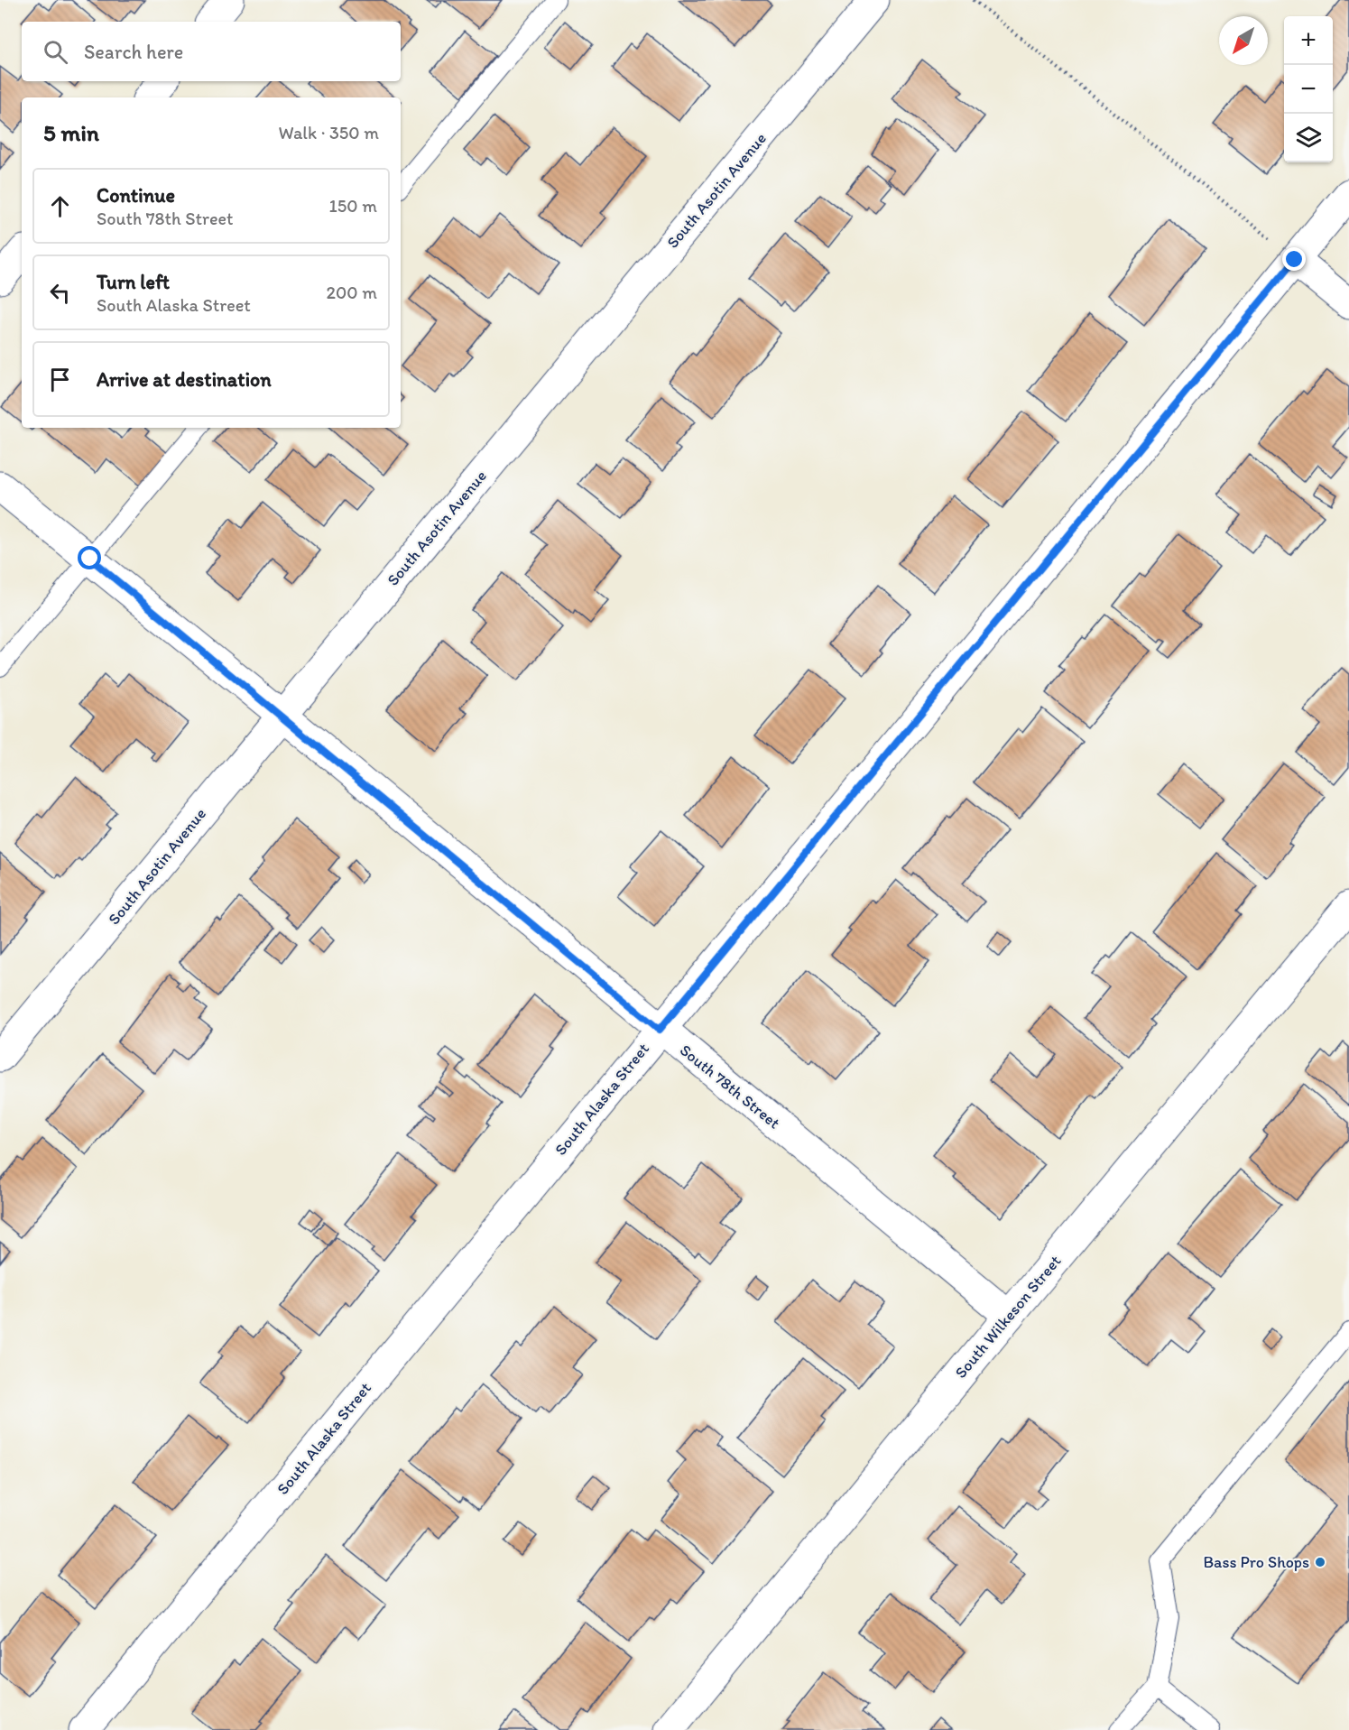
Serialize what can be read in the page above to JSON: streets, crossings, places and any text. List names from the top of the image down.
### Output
{
  "streets": {
    "street": [
      "South Asotin Avenue",
      "South 78th Street",
      "South Alaska Street",
      "South Wilkeson Street"
    ]
  },
  "crossings": [
    ["South Asotin Avenue", "South 78th Street"],
    ["South 78th Street", "South Alaska Street"],
    ["South 78th Street", "South Wilkeson Street"]
  ],
  "places": ["Bass Pro Shops"],
  "north": "bottom left",
  "page": {
    "map_buttons": ["+", "−"],
    "search": "Search here",
    "heading": ["5 min", "Walk · 350 m"],
    "list": [
      ["Continue", "South 78th Street", "150 m"],
      ["Turn left", "South Alaska Street", "200 m"],
      "Arrive at destination"
    ]
  }
}
